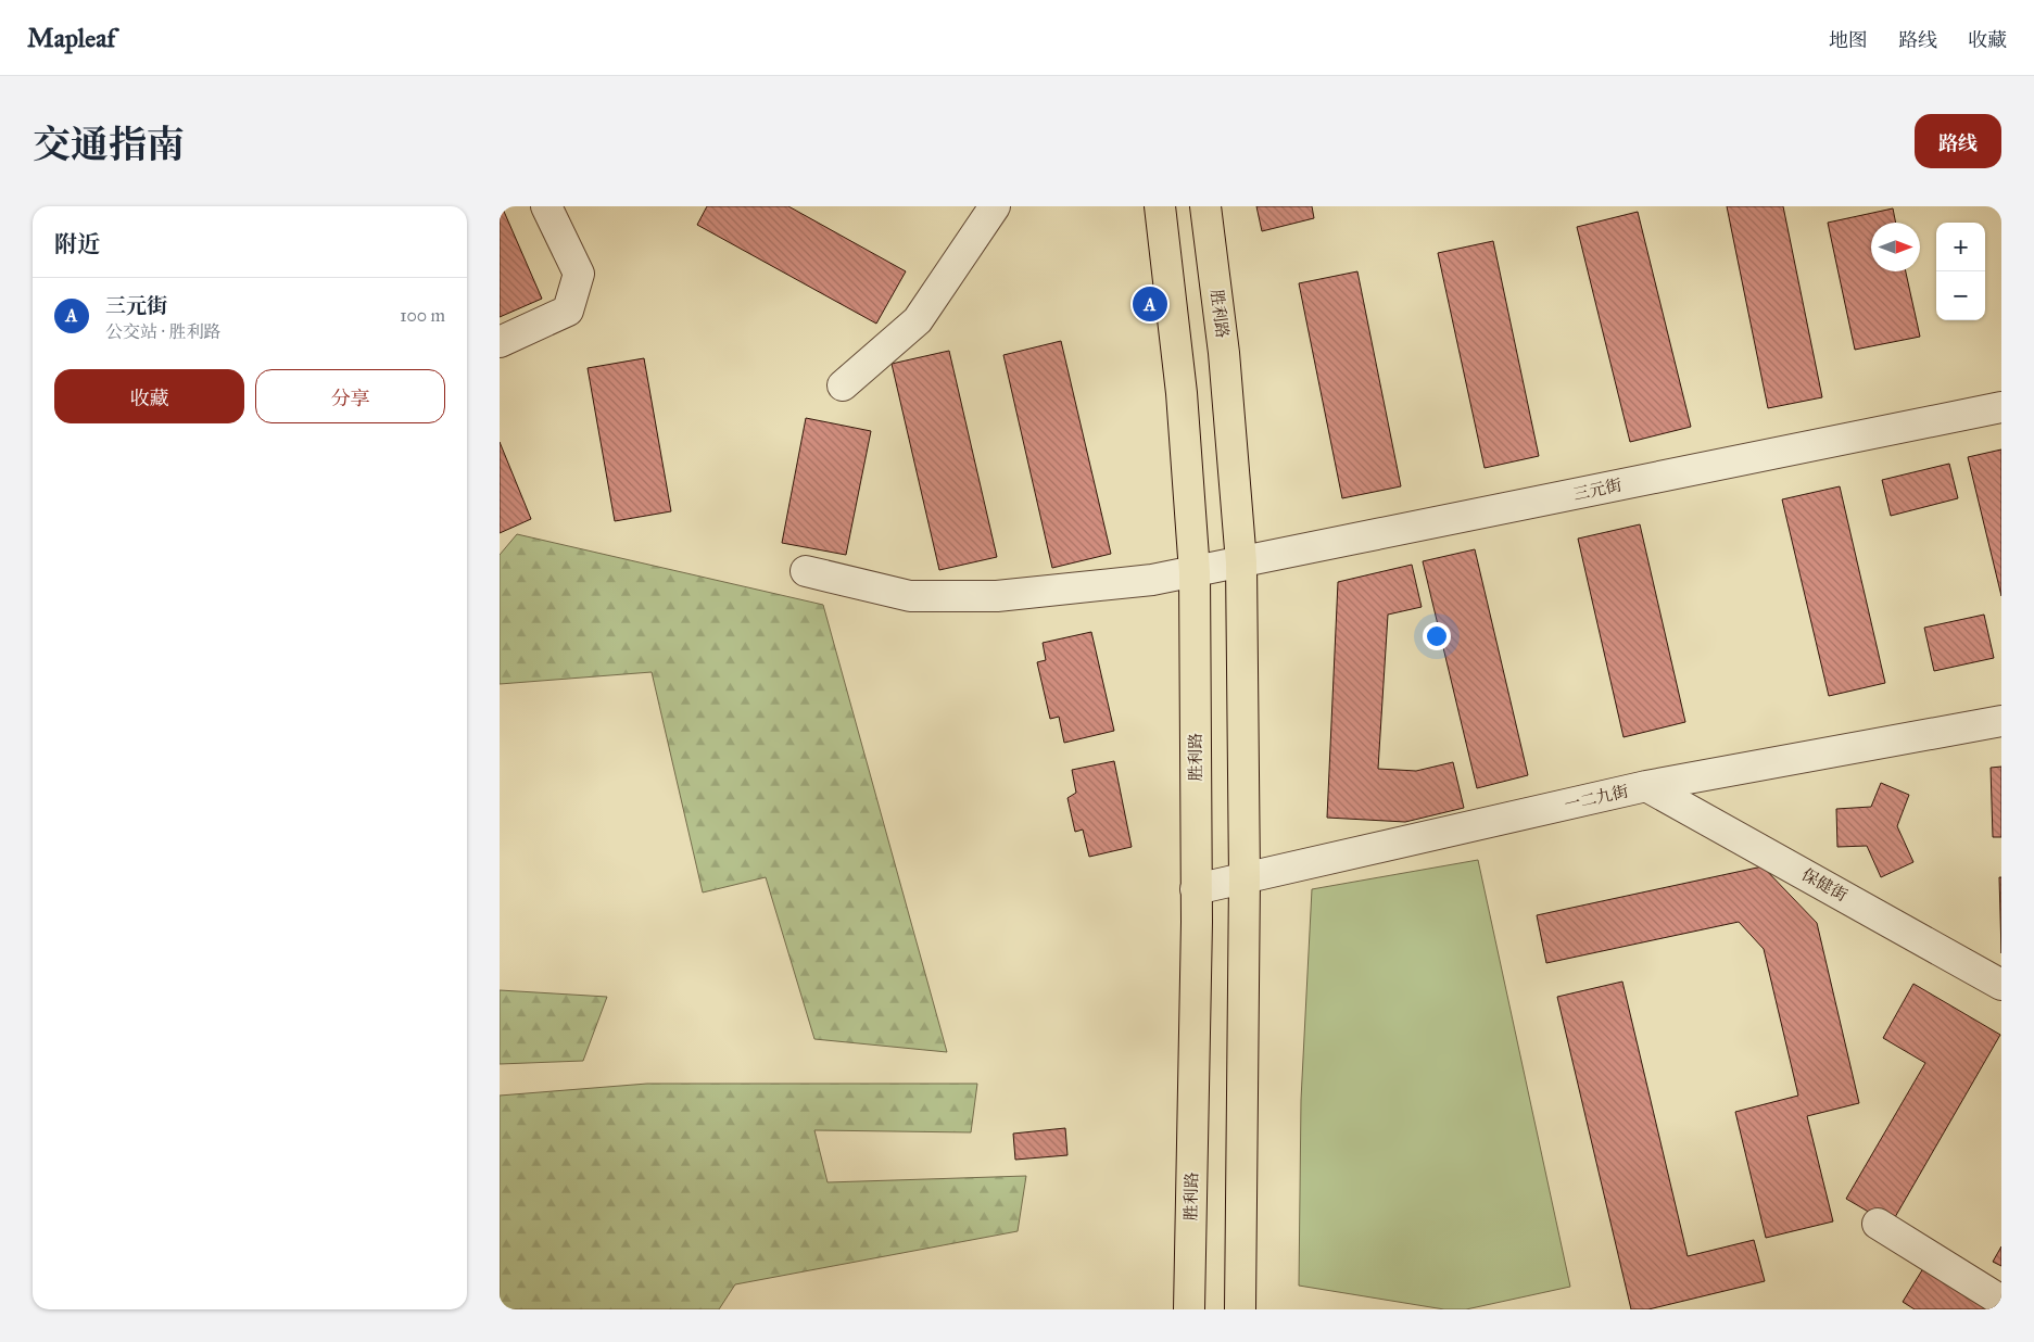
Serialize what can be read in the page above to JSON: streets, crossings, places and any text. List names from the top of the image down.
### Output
{
  "streets": {
    "main road": ["胜利路"],
    "street": ["三元街", "一二九街", "保健街"]
  },
  "crossings": [
    ["胜利路", "三元街"],
    ["胜利路", "一二九街"],
    ["一二九街", "保健街"]
  ],
  "north": "right",
  "page": {
    "header": "Mapleaf",
    "nav": ["地图", "路线", "收藏"],
    "title": "交通指南",
    "buttons": [
      "路线",
      ["收藏", "分享"]
    ],
    "heading": "附近",
    "map_buttons": ["+", "−"],
    "list": [
      {
        "mark": "A",
        "name": "三元街",
        "note": "公交站 · 胜利路",
        "value": "100 m"
      }
    ],
    "pins": "A"
  }
}
